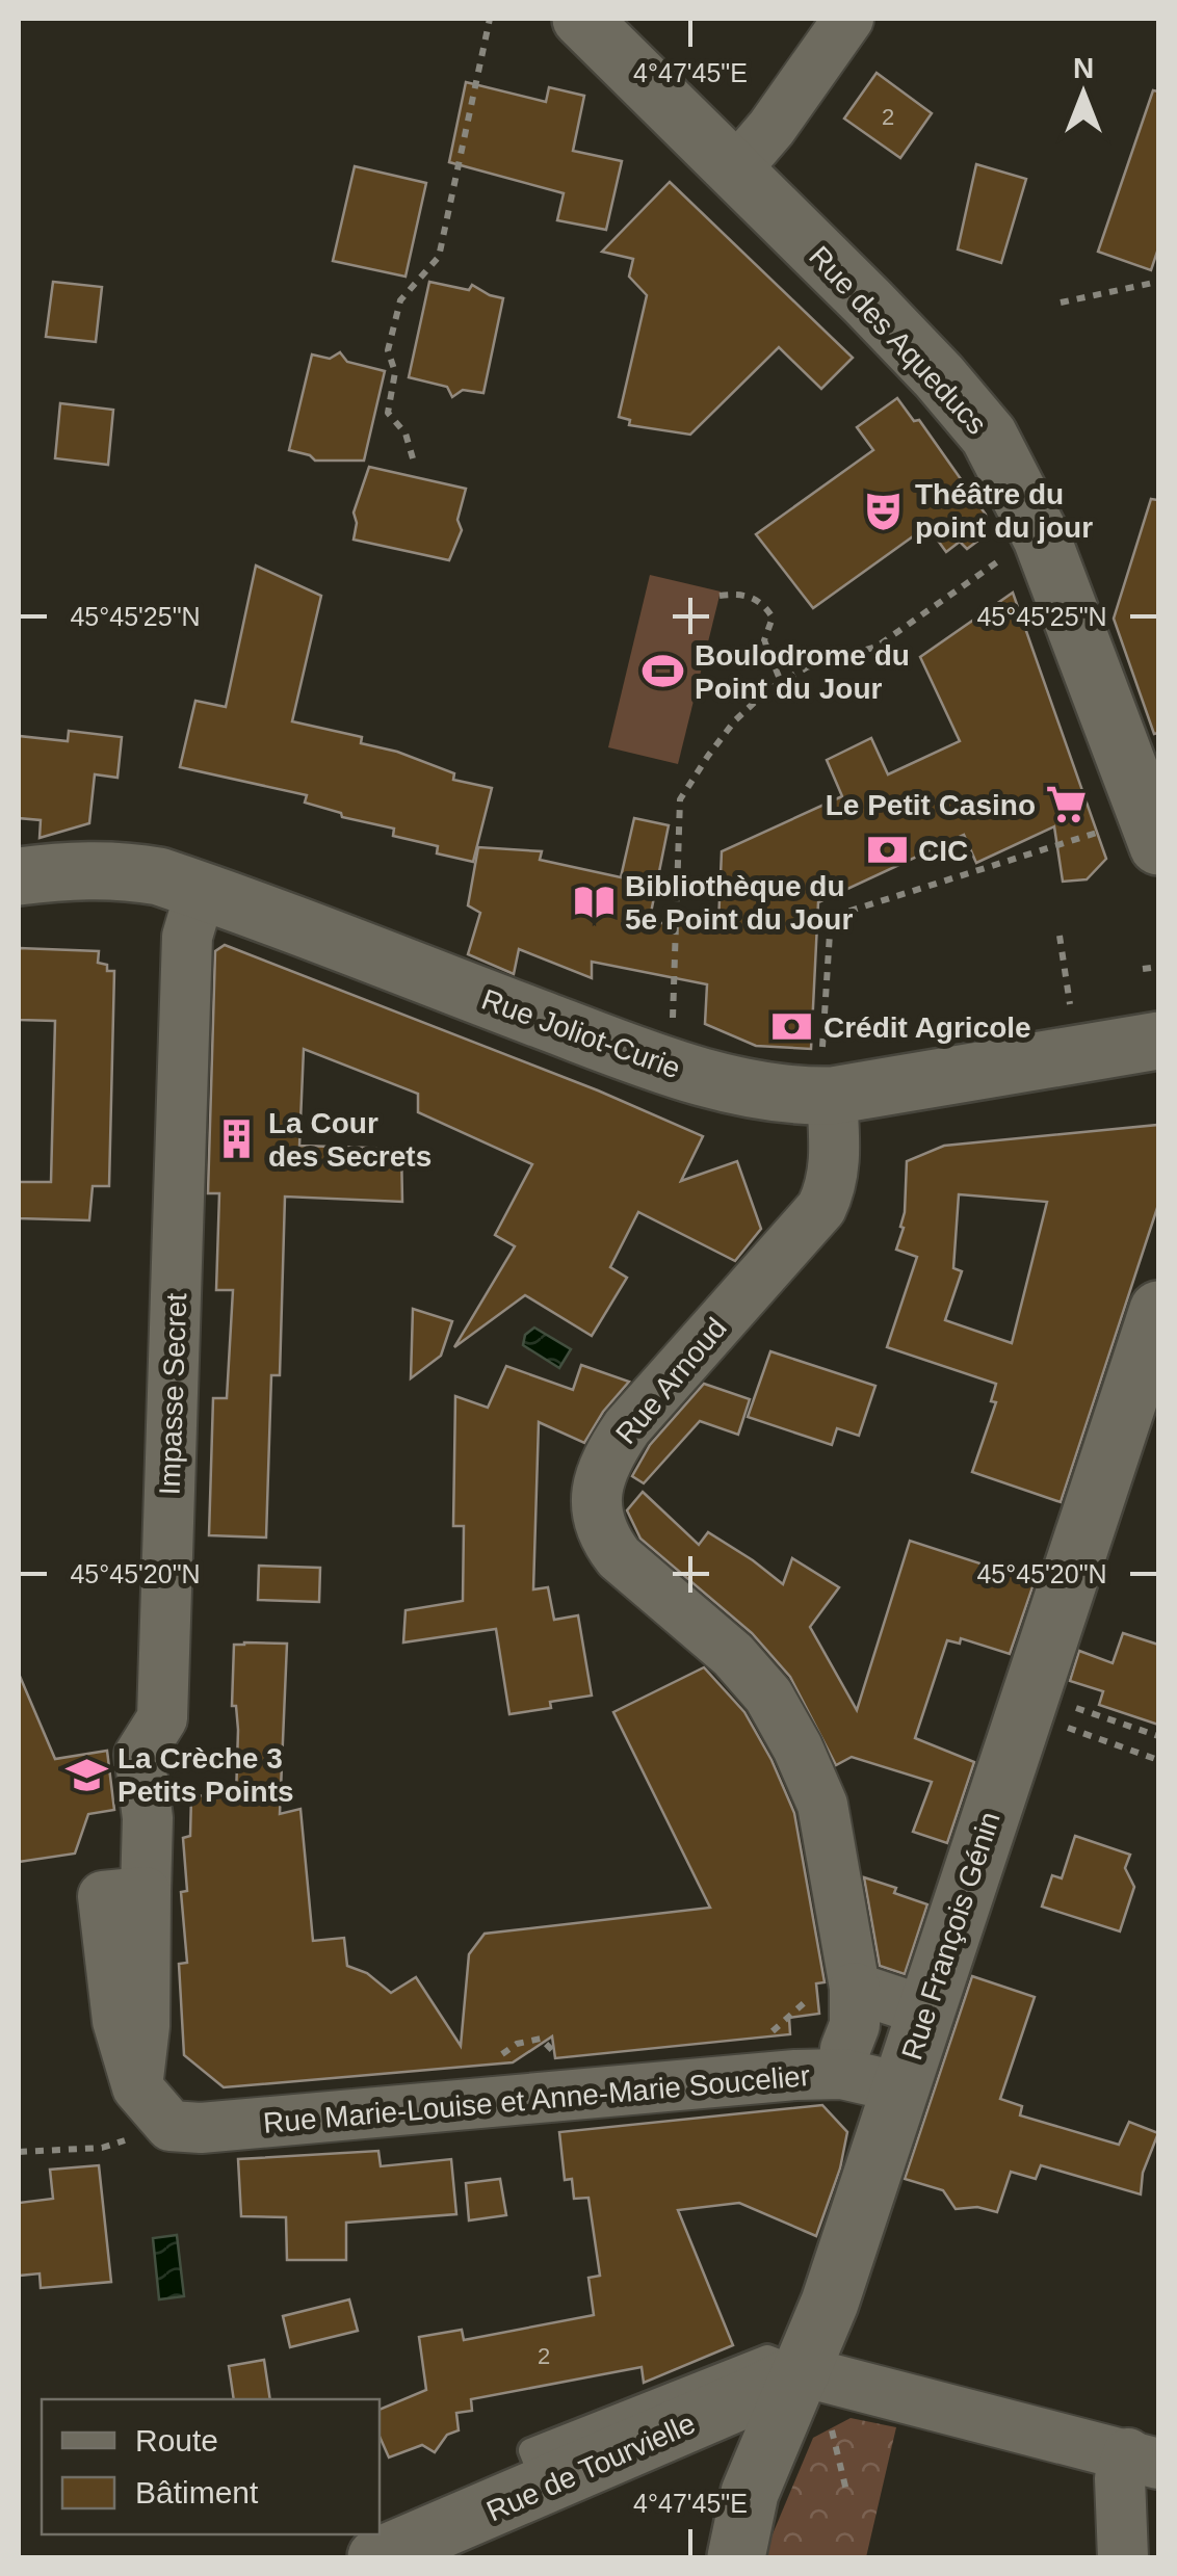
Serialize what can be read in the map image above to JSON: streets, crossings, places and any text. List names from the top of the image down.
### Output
{
  "streets": {
    "main road": [
      "Rue des Aqueducs",
      "Rue Joliot-Curie",
      "Rue François Génin",
      "Rue de Tourvielle"
    ],
    "street": ["Rue Arnoud", "Impasse Secret", "Rue Marie-Louise et Anne-Marie Soucelier"]
  },
  "crossings": [
    ["Rue Joliot-Curie", "Rue Arnoud"],
    ["Rue Joliot-Curie", "Impasse Secret"],
    ["Rue Arnoud", "Rue Marie-Louise et Anne-Marie Soucelier"],
    ["Impasse Secret", "Rue Marie-Louise et Anne-Marie Soucelier"],
    ["Rue François Génin", "Rue Marie-Louise et Anne-Marie Soucelier"],
    ["Rue François Génin", "Rue de Tourvielle"]
  ],
  "places": {
    "theatre": ["Théâtre du point du jour"],
    "sports": ["Boulodrome du Point du Jour"],
    "supermarket": ["Le Petit Casino"],
    "bank": ["CIC", "Crédit Agricole"],
    "library": ["Bibliothèque du 5e Point du Jour"],
    "building": ["La Cour des Secrets"],
    "school or university": ["La Crèche 3 Petits Points"]
  },
  "house_numbers": ["2", "2"],
  "legend": ["Route", "Bâtiment"],
  "north": "top",
  "coordinates": ["4°47'45\"E", "45°45'25\"N", "45°45'20\"N"]
}
